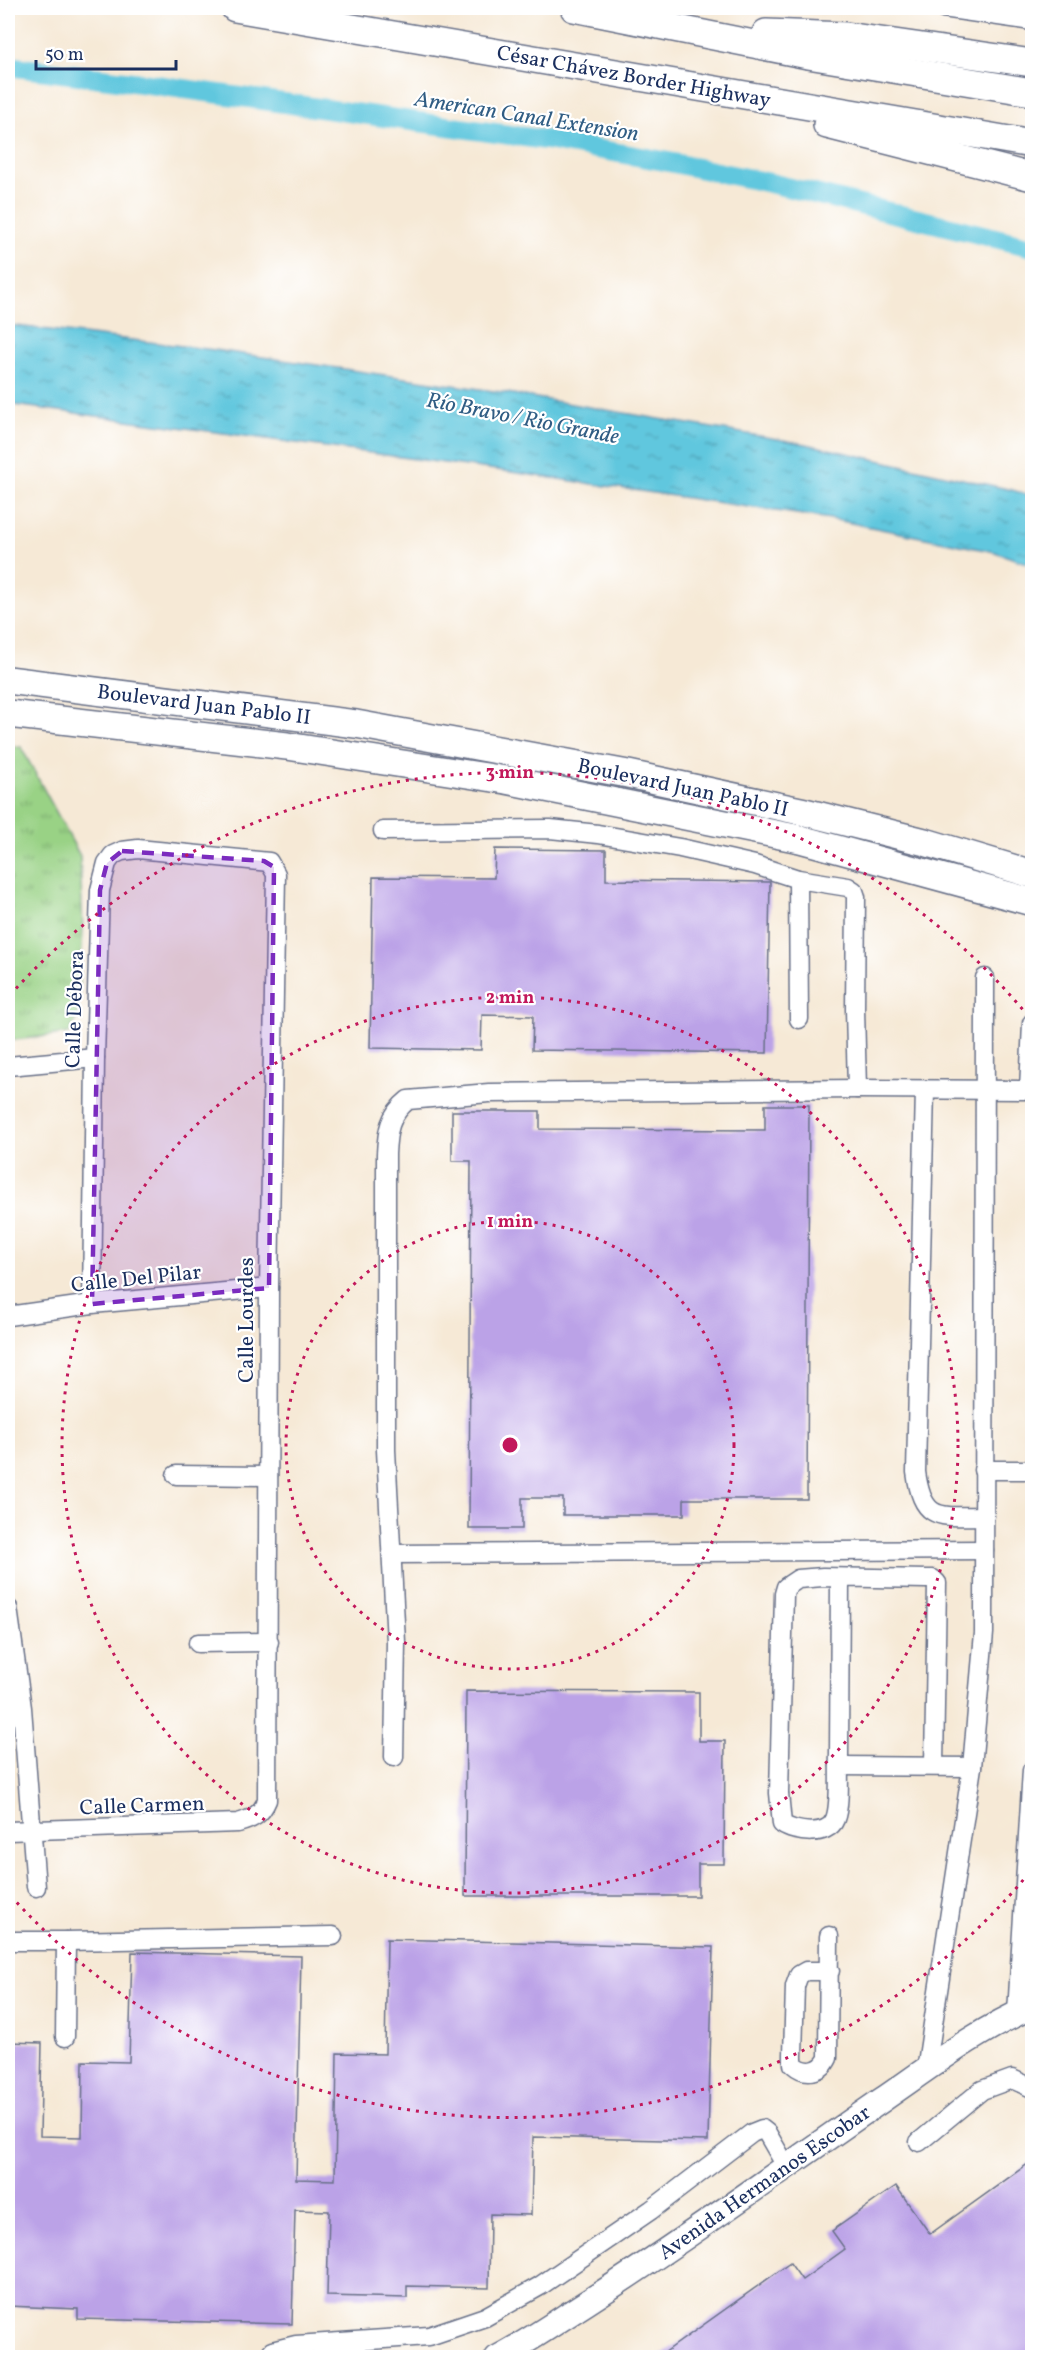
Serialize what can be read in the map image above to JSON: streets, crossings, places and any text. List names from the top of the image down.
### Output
{
  "streets": {
    "highway": ["César Chávez Border Highway", "Boulevard Juan Pablo II"],
    "main road": ["Avenida Hermanos Escobar"],
    "street": [
      "Calle Débora",
      "Calle Del Pilar",
      "Calle Lourdes",
      "Calle Carmen"
    ]
  },
  "crossings": [
    ["Calle Débora", "Calle Del Pilar"],
    ["Calle Débora", "Calle Lourdes"],
    ["Calle Del Pilar", "Calle Lourdes"],
    ["Calle Lourdes", "Calle Carmen"]
  ],
  "water": ["American Canal Extension", "Río Bravo / Rio Grande"],
  "scale_bar": "50 m",
  "rings": ["3 min", "2 min", "1 min"]
}
